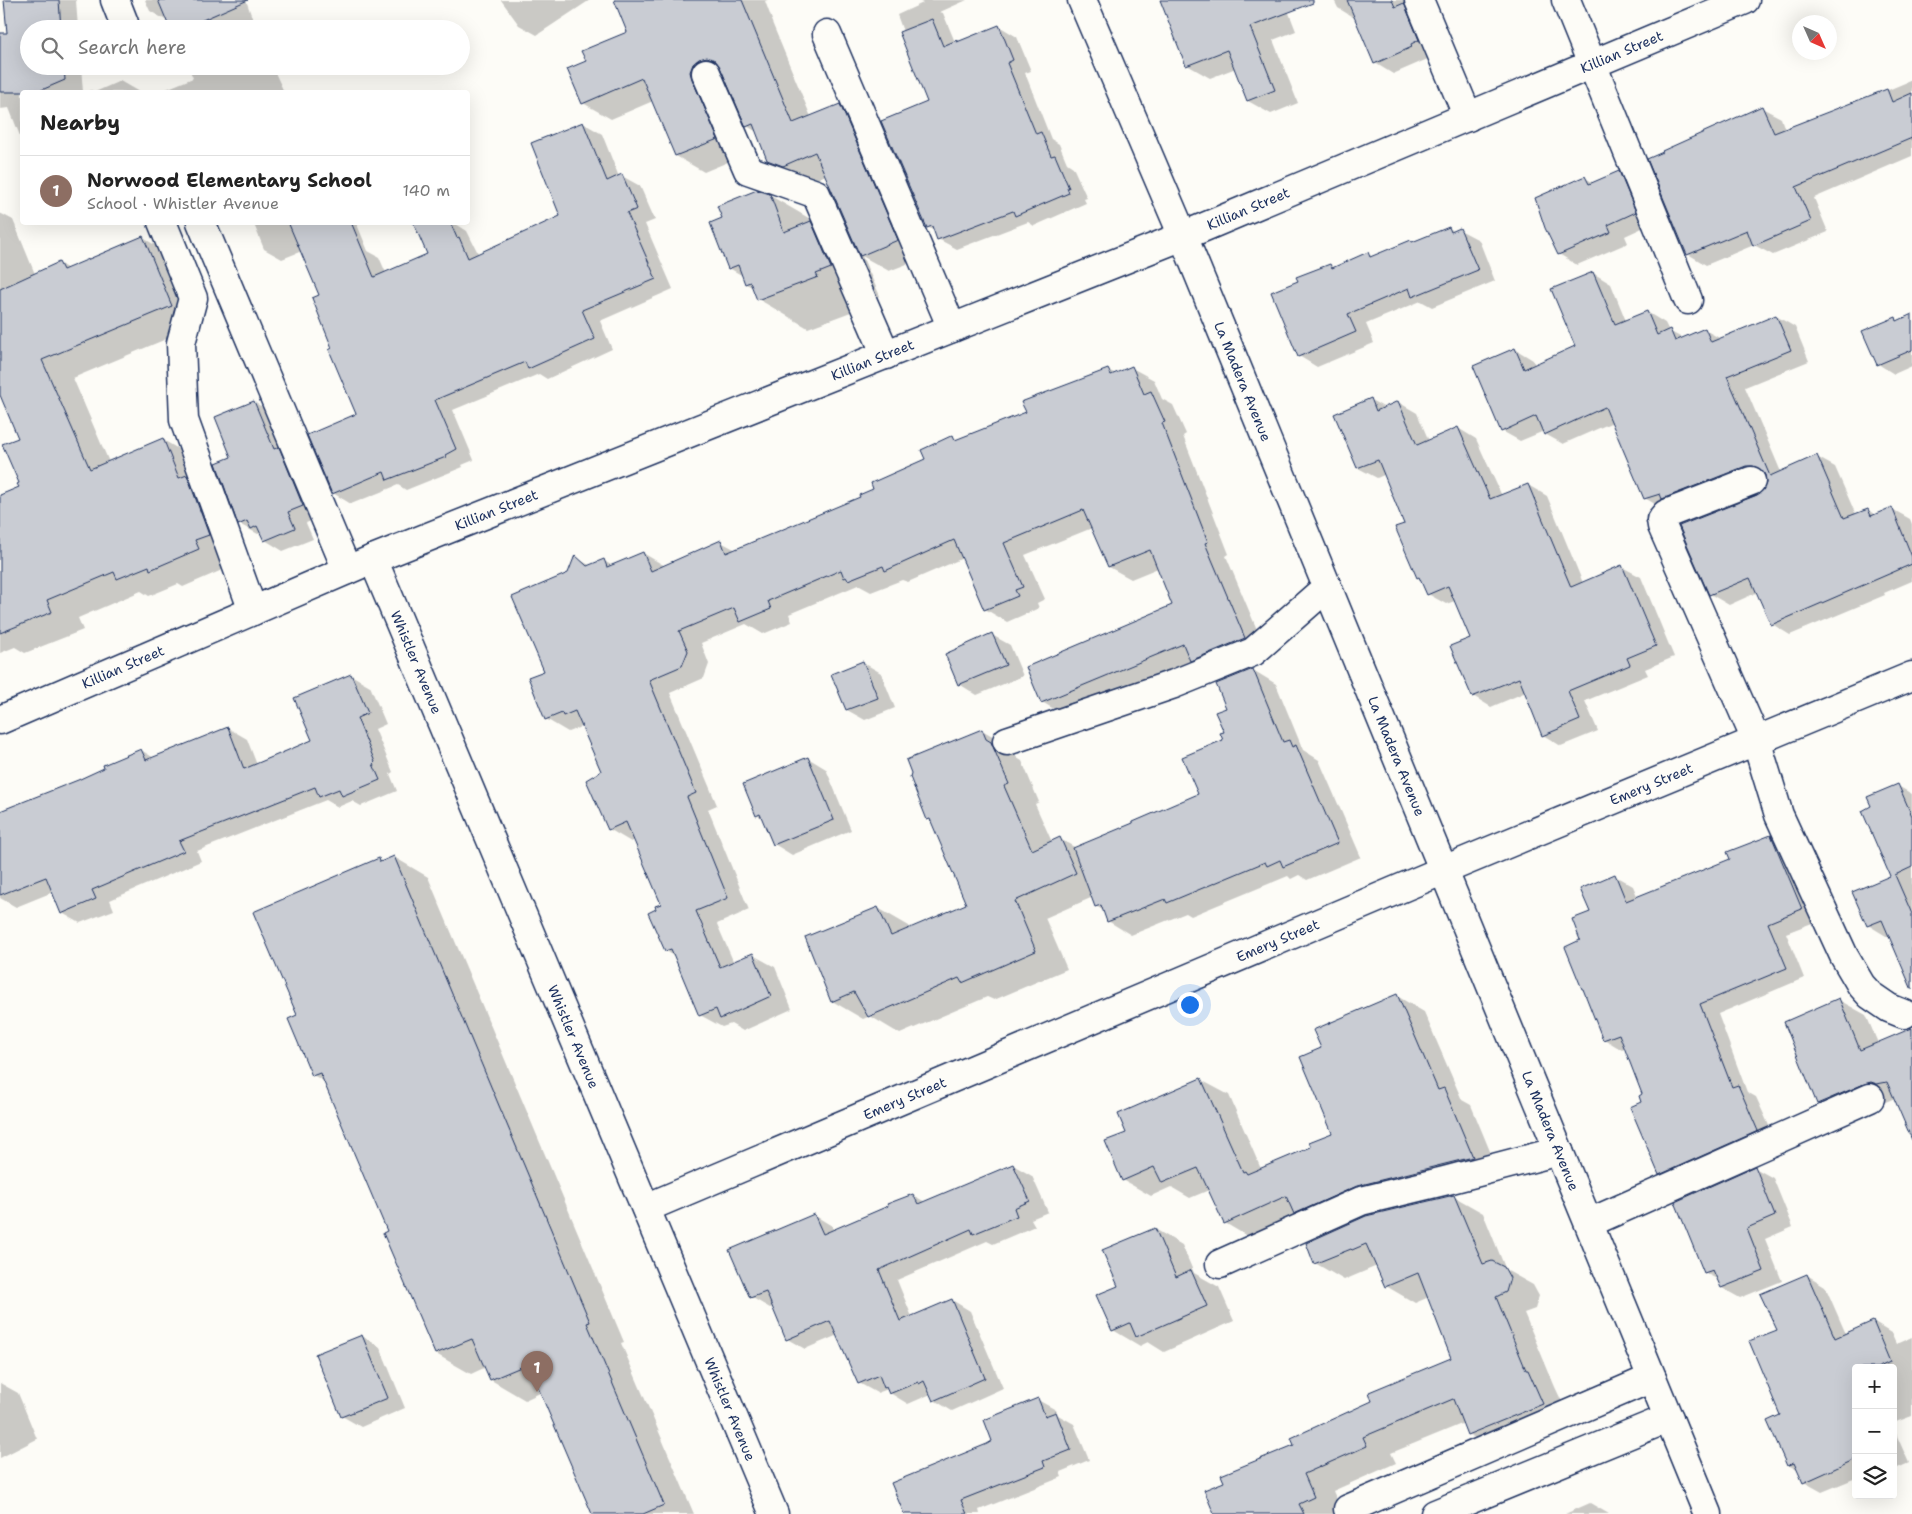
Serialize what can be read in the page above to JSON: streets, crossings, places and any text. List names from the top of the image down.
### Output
{
  "streets": {
    "street": [
      "Killian Street",
      "La Madera Avenue",
      "Whistler Avenue",
      "Emery Street"
    ]
  },
  "crossings": [
    ["Killian Street", "La Madera Avenue"],
    ["Killian Street", "Whistler Avenue"],
    ["La Madera Avenue", "Emery Street"],
    ["Whistler Avenue", "Emery Street"]
  ],
  "north": "bottom right",
  "page": {
    "search": "Search here",
    "heading": "Nearby",
    "list": [
      {
        "mark": "1",
        "name": "Norwood Elementary School",
        "note": "School · Whistler Avenue",
        "value": "140 m"
      }
    ],
    "pins": "1",
    "map_buttons": ["+", "−"]
  }
}
